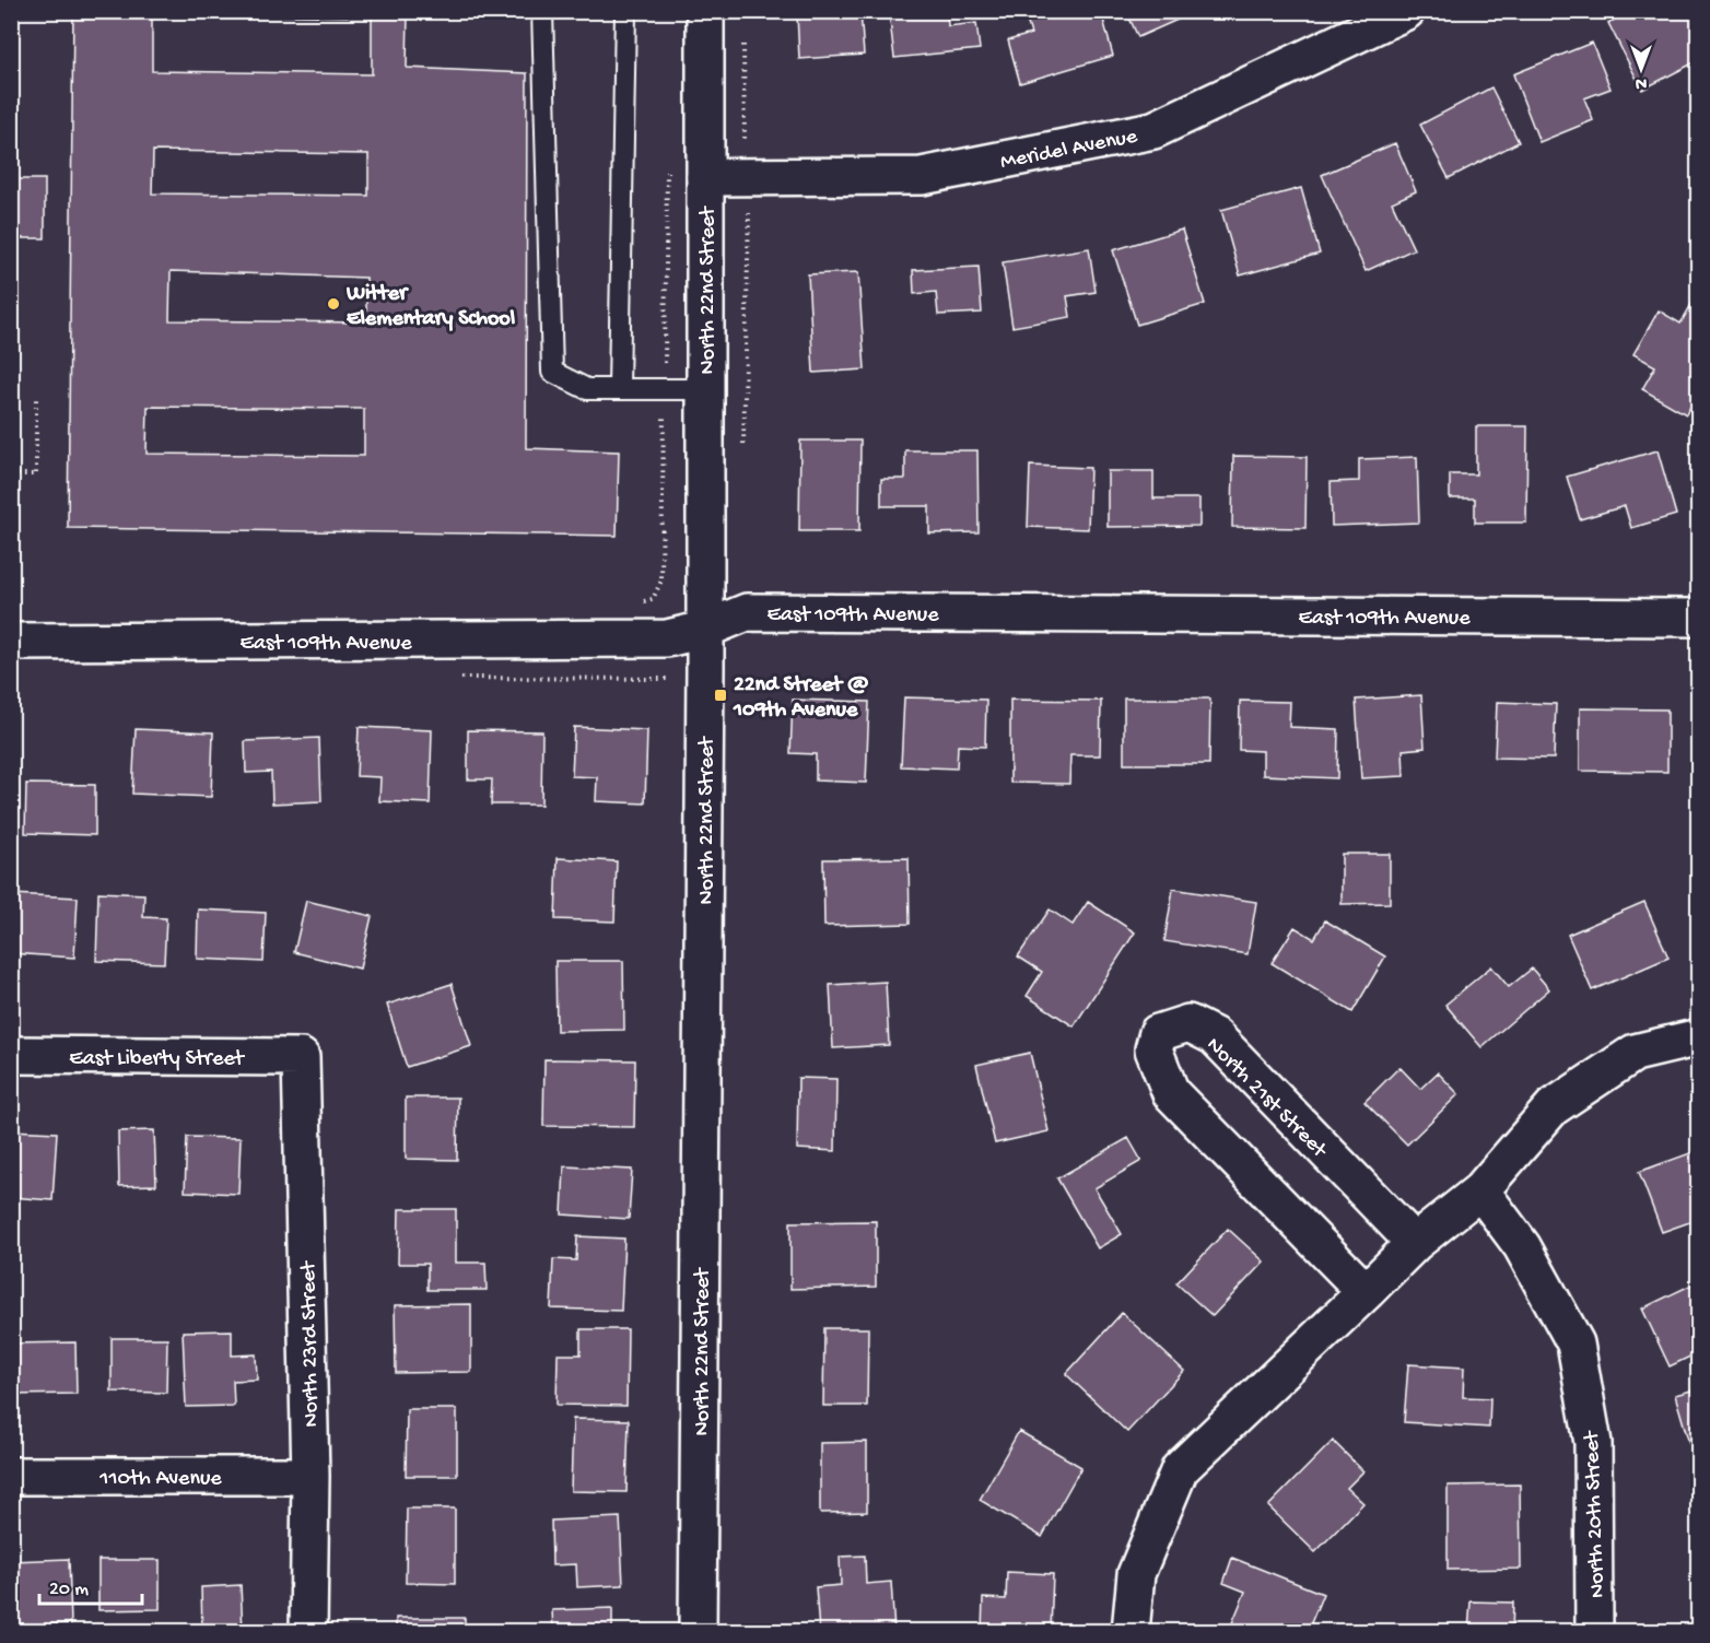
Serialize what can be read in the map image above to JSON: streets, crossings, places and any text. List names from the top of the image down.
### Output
{
  "streets": {
    "street": [
      "Meridel Avenue",
      "North 22nd Street",
      "East 109th Avenue",
      "East Liberty Street",
      "North 21st Street",
      "North 23rd Street",
      "110th Avenue",
      "North 20th Street"
    ]
  },
  "crossings": [
    ["Meridel Avenue", "North 22nd Street"],
    ["North 22nd Street", "East 109th Avenue"],
    ["East Liberty Street", "North 23rd Street"],
    ["North 23rd Street", "110th Avenue"]
  ],
  "places": {
    "other": ["Witter Elementary School"],
    "transit": ["22nd Street @ 109th Avenue"]
  },
  "scale_bar": "20 m",
  "north": "bottom"
}
